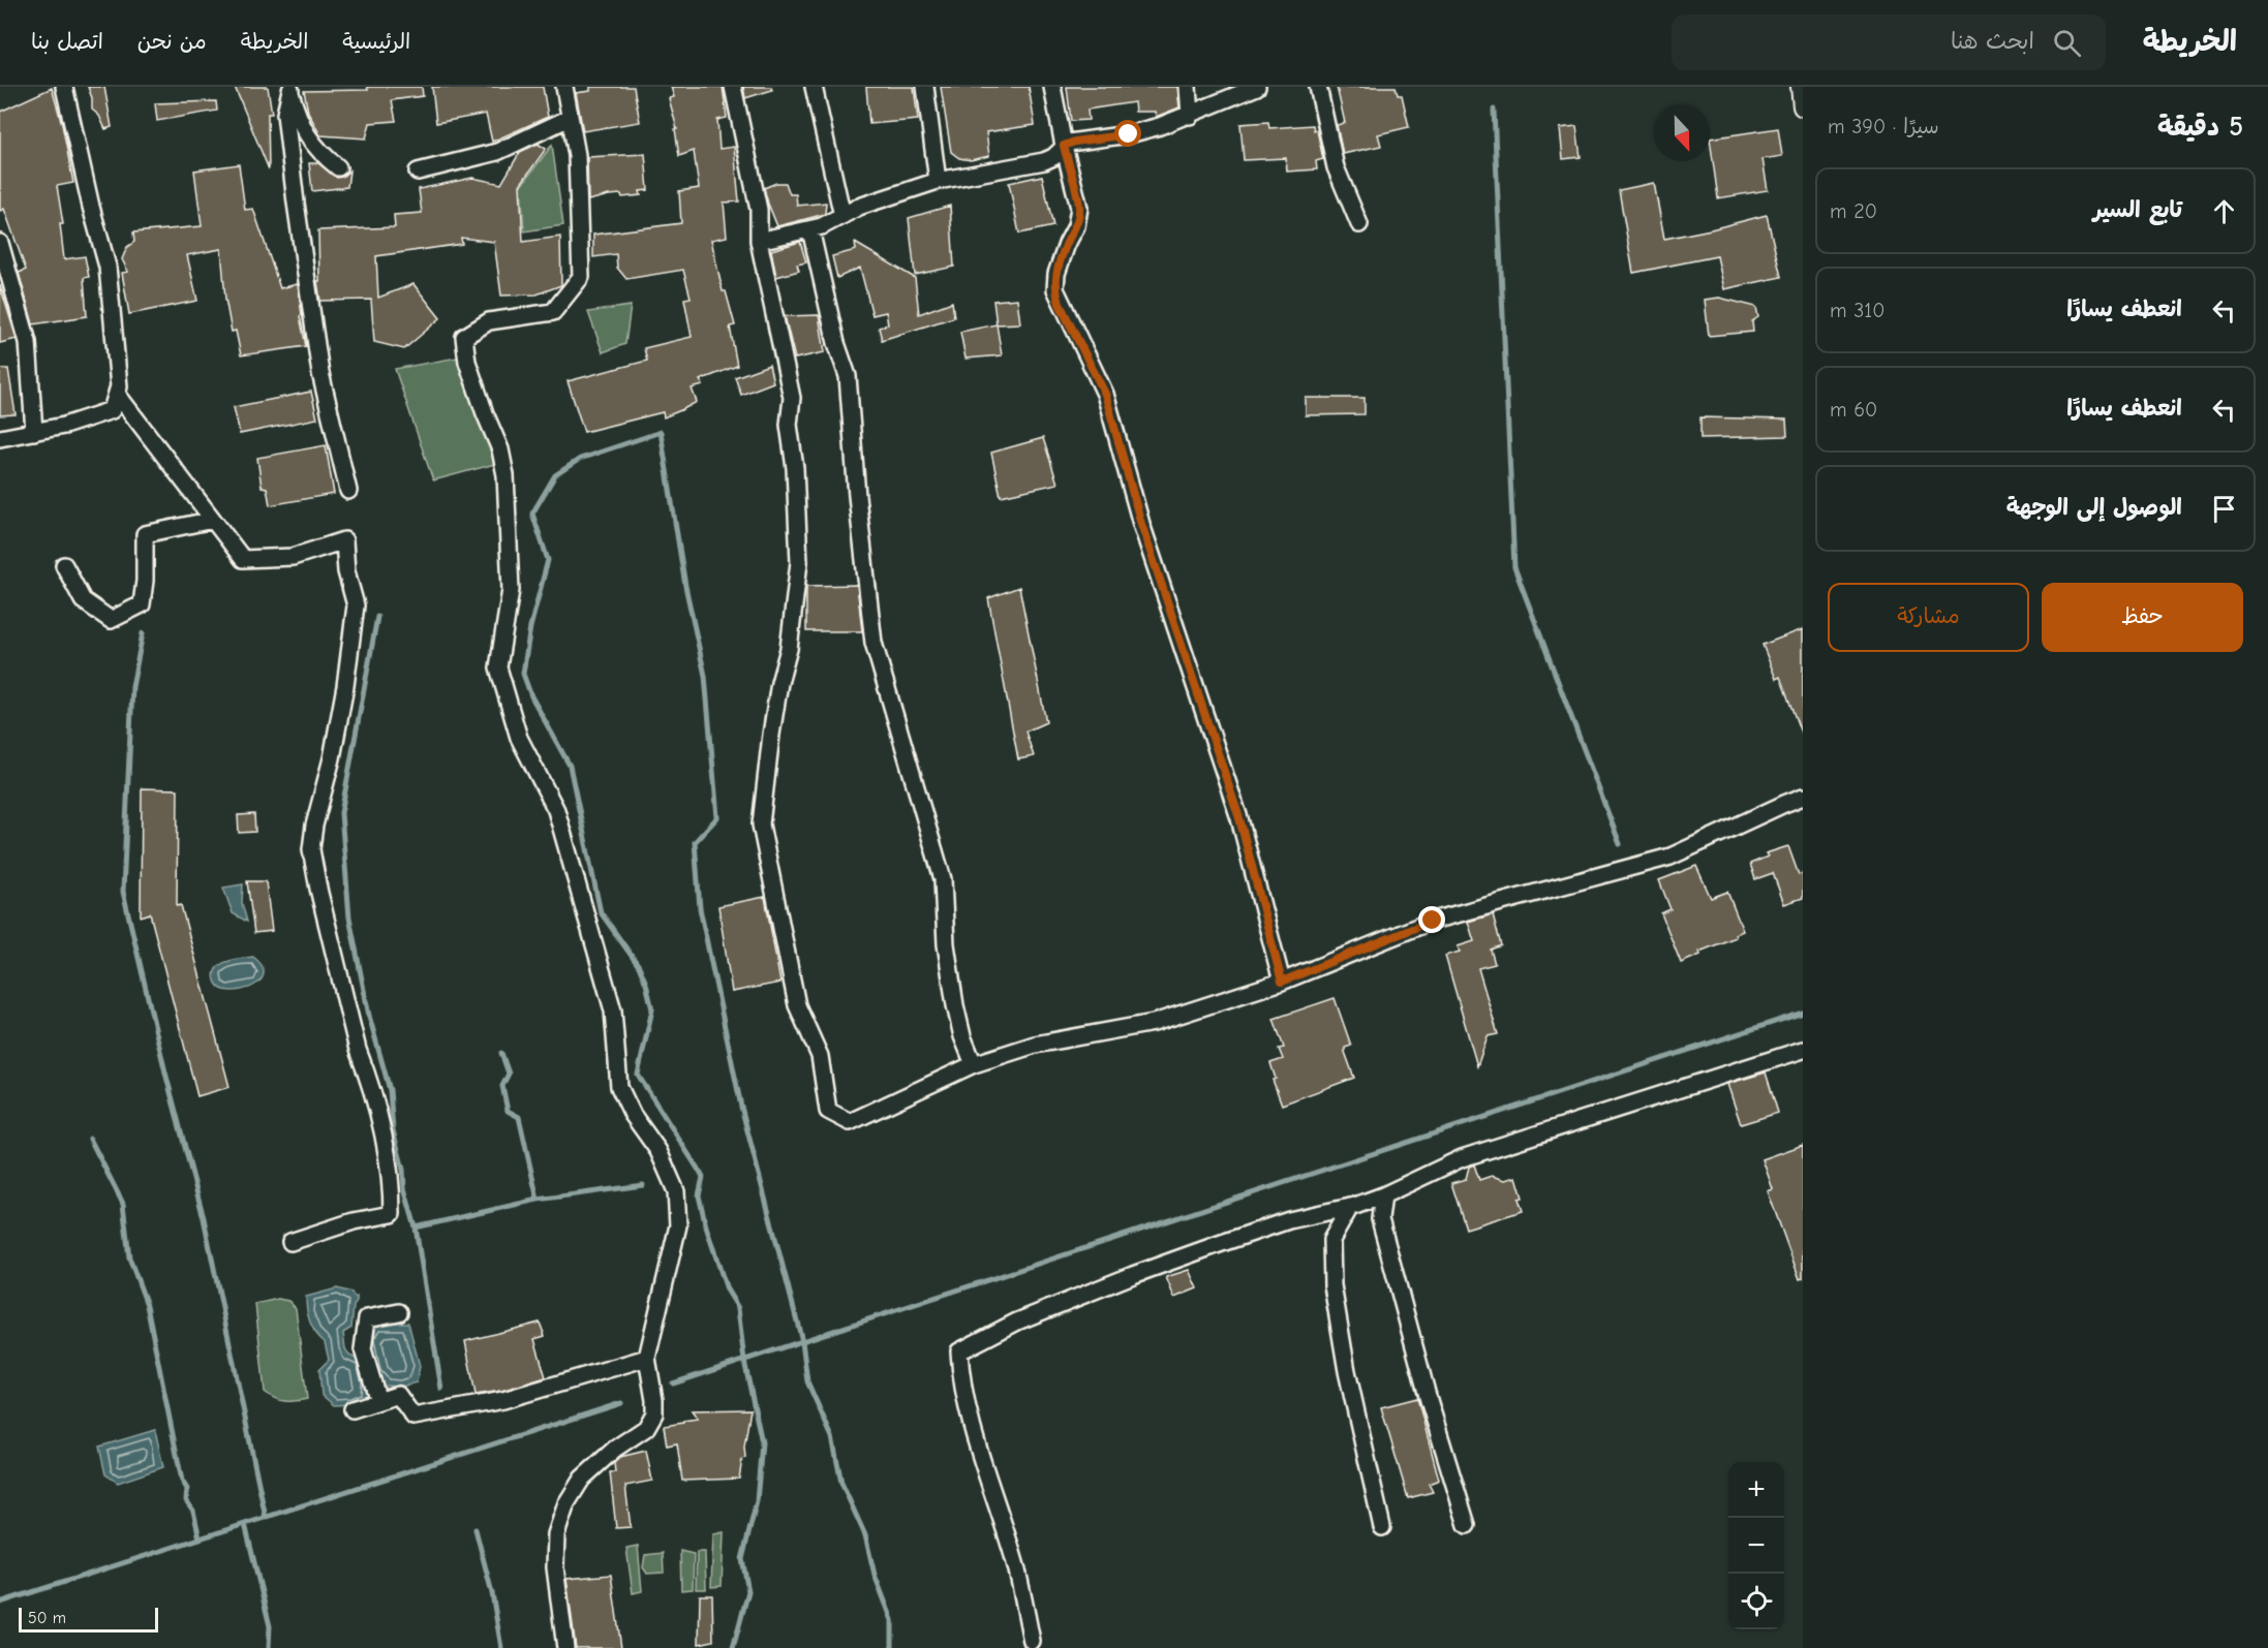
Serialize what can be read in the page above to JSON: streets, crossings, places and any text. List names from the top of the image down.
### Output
{
  "scale_bar": "50 m",
  "north": "bottom",
  "page": {
    "header": "الخريطة",
    "search": "ابحث هنا",
    "nav": [
      "الرئيسية",
      "الخريطة",
      "من نحن",
      "اتصل بنا"
    ],
    "heading": ["5 دقيقة", "سيرًا · 390 m"],
    "list": [
      ["تابع السير", "20 m"],
      ["انعطف يسارًا", "310 m"],
      ["انعطف يسارًا", "60 m"],
      "الوصول إلى الوجهة"
    ],
    "buttons": ["حفظ", "مشاركة"],
    "map_buttons": ["+", "−"],
    "scale": "50 m"
  }
}
